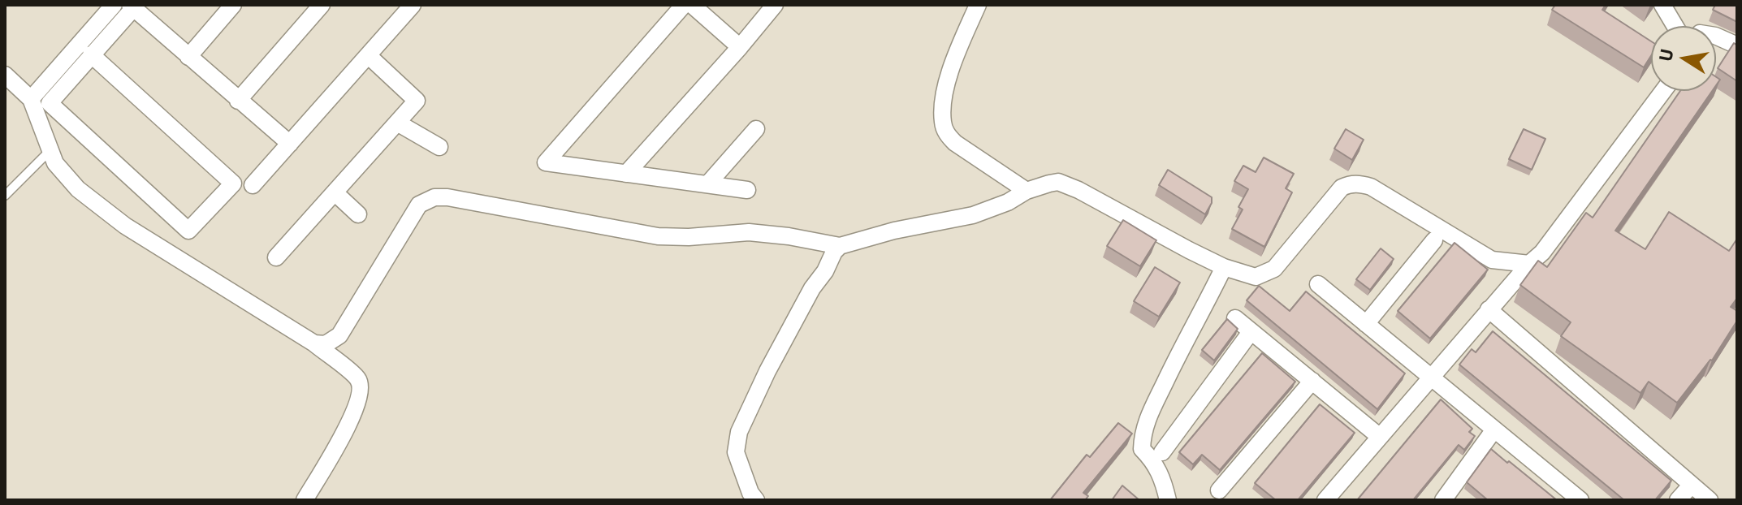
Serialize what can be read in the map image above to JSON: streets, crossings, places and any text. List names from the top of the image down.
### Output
{
  "north": "left"
}
